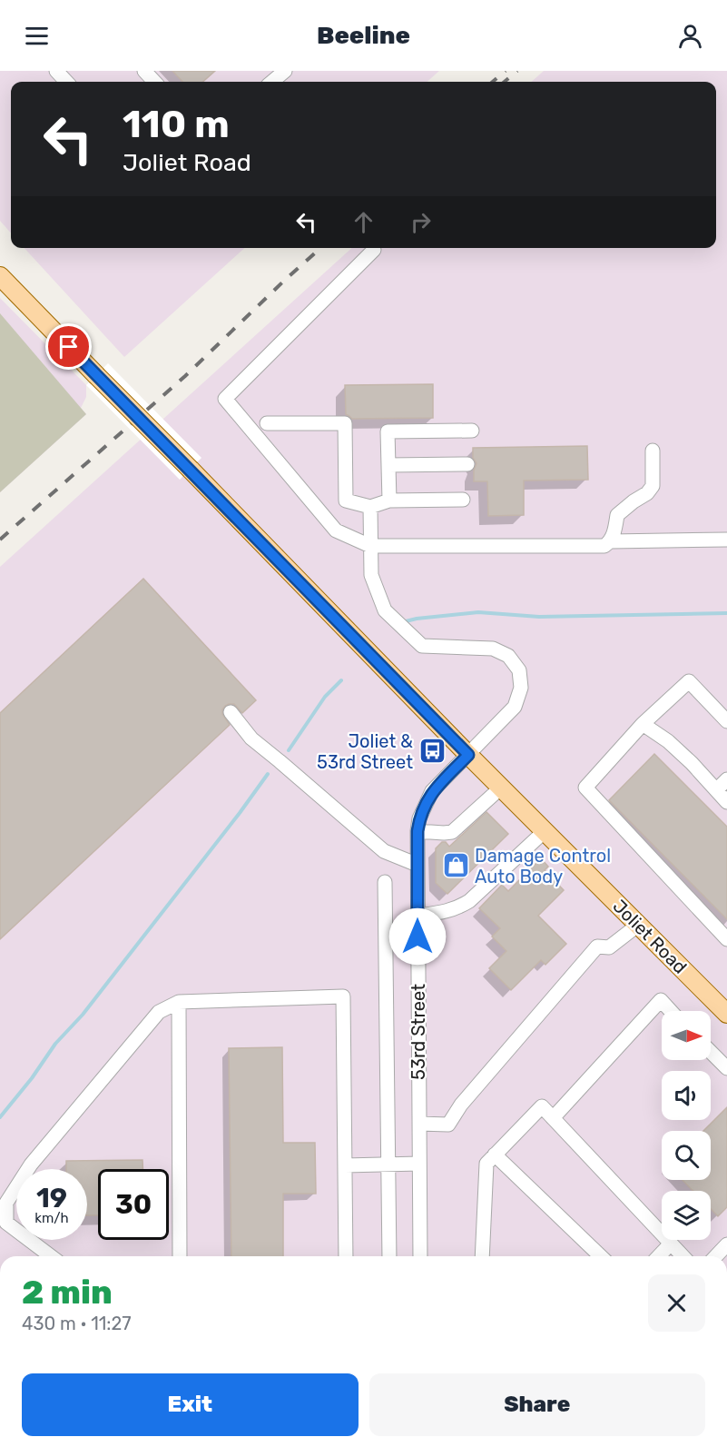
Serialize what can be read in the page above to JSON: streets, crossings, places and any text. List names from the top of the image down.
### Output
{
  "streets": {
    "main road": ["Joliet Road"],
    "street": ["53rd Street"]
  },
  "crossings": [
    ["Joliet Road", "53rd Street"]
  ],
  "places": {
    "bus stop": ["Joliet & 53rd Street"],
    "shop": ["Damage Control Auto Body"]
  },
  "north": "right",
  "page": {
    "header": "Beeline",
    "turn": ["110 m", "Joliet Road"],
    "speed": "19 km/h",
    "limit": "30",
    "heading": ["2 min", "430 m · 11:27"],
    "buttons": ["Exit", "Share"]
  }
}
